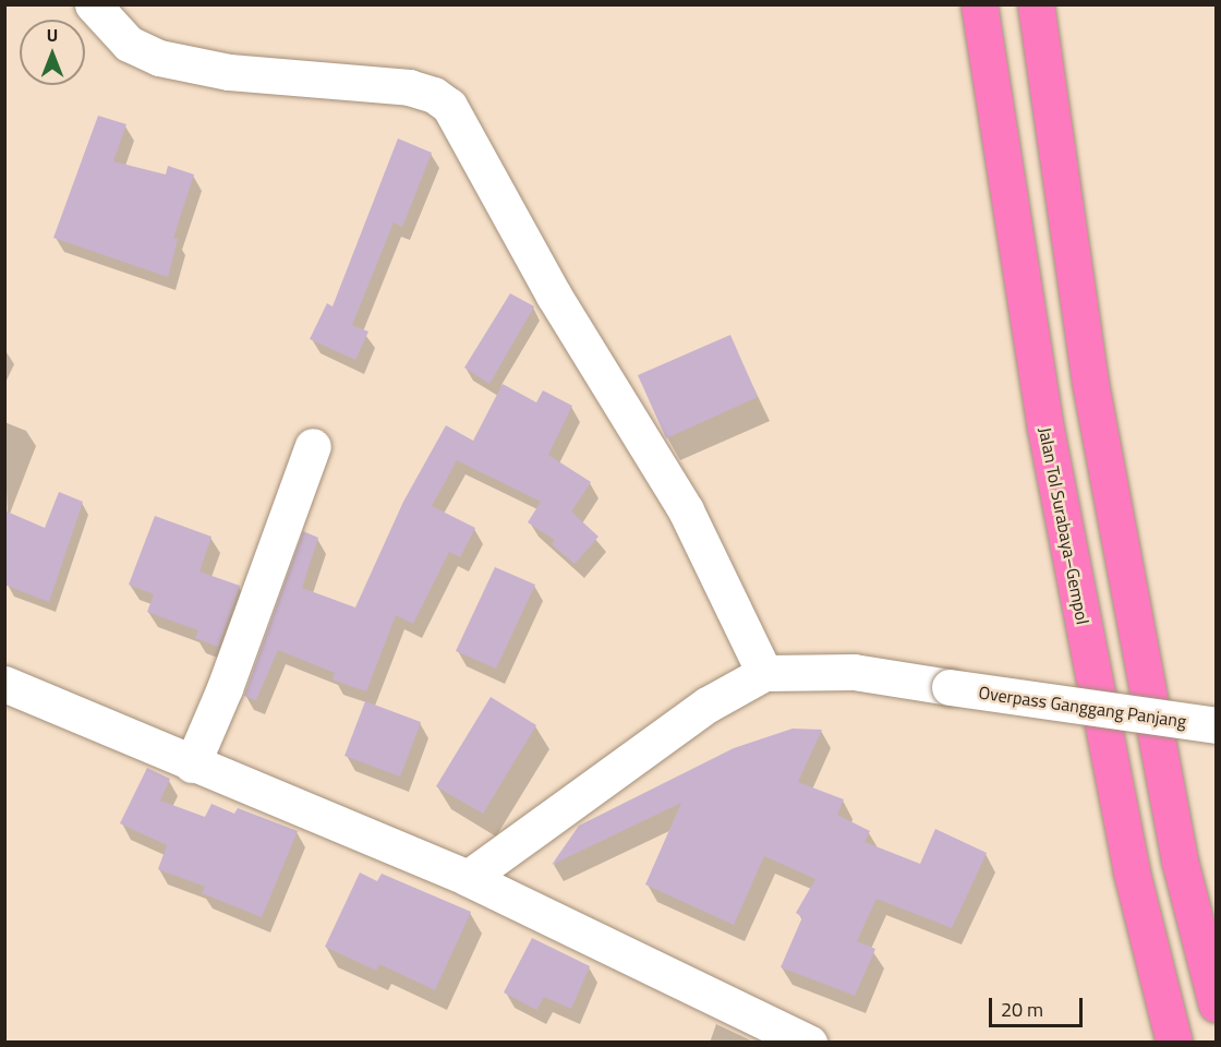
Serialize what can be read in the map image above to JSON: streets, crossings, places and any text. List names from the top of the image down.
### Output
{
  "streets": {
    "highway": ["Jalan Tol Surabaya–Gempol"],
    "street": ["Overpass Ganggang Panjang"]
  },
  "scale_bar": "20 m",
  "north": "top"
}
